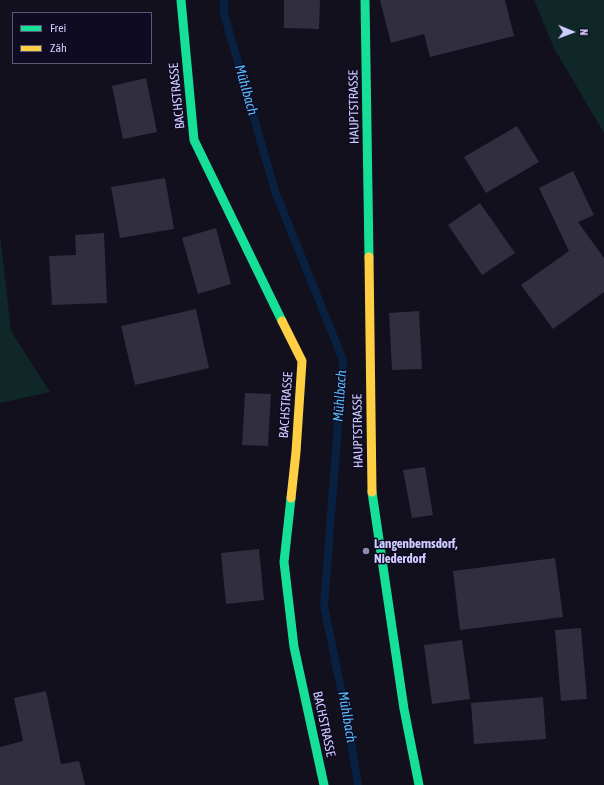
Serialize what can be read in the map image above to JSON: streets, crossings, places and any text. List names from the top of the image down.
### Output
{
  "streets": {
    "street": ["BACHSTRASSE", "HAUPTSTRASSE"]
  },
  "water": ["Mühlbach"],
  "places": ["Langenbernsdorf, Niederdorf"],
  "legend": ["Frei", "Zäh"],
  "north": "right"
}
